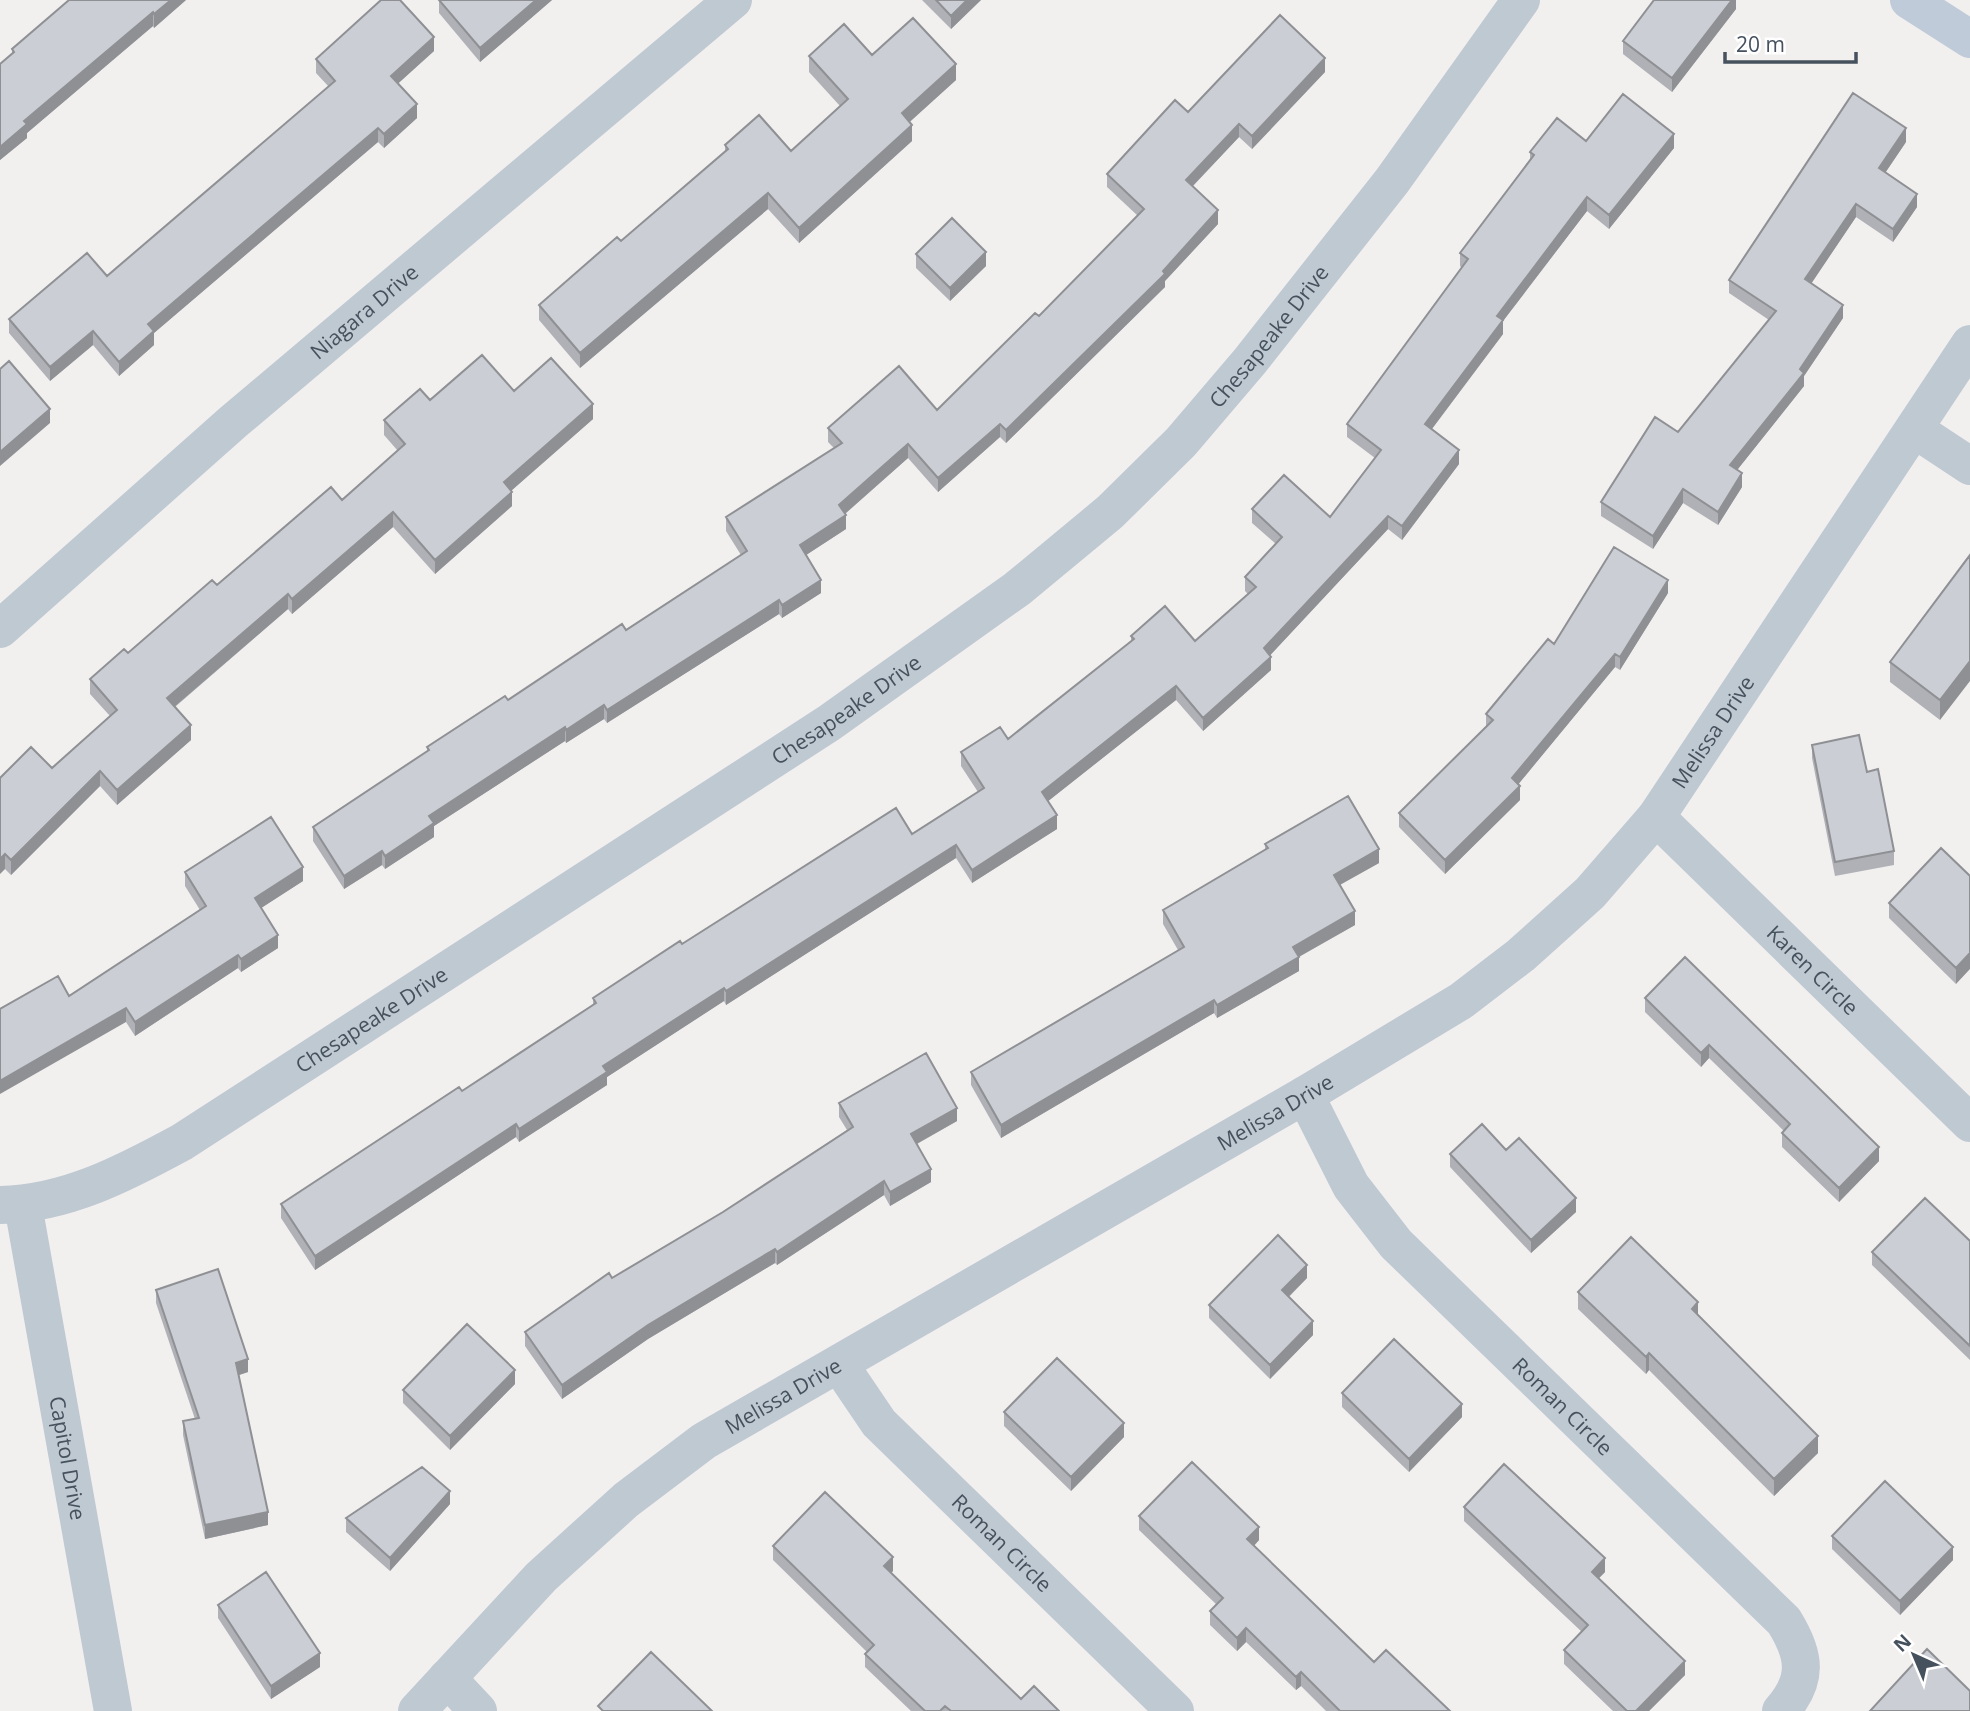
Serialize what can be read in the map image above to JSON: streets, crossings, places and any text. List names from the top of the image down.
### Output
{
  "streets": {
    "street": [
      "Niagara Drive",
      "Chesapeake Drive",
      "Melissa Drive",
      "Karen Circle",
      "Roman Circle",
      "Capitol Drive"
    ]
  },
  "crossings": [
    ["Chesapeake Drive", "Capitol Drive"],
    ["Melissa Drive", "Karen Circle"],
    ["Melissa Drive", "Roman Circle"]
  ],
  "scale_bar": "20 m",
  "north": "top left"
}
